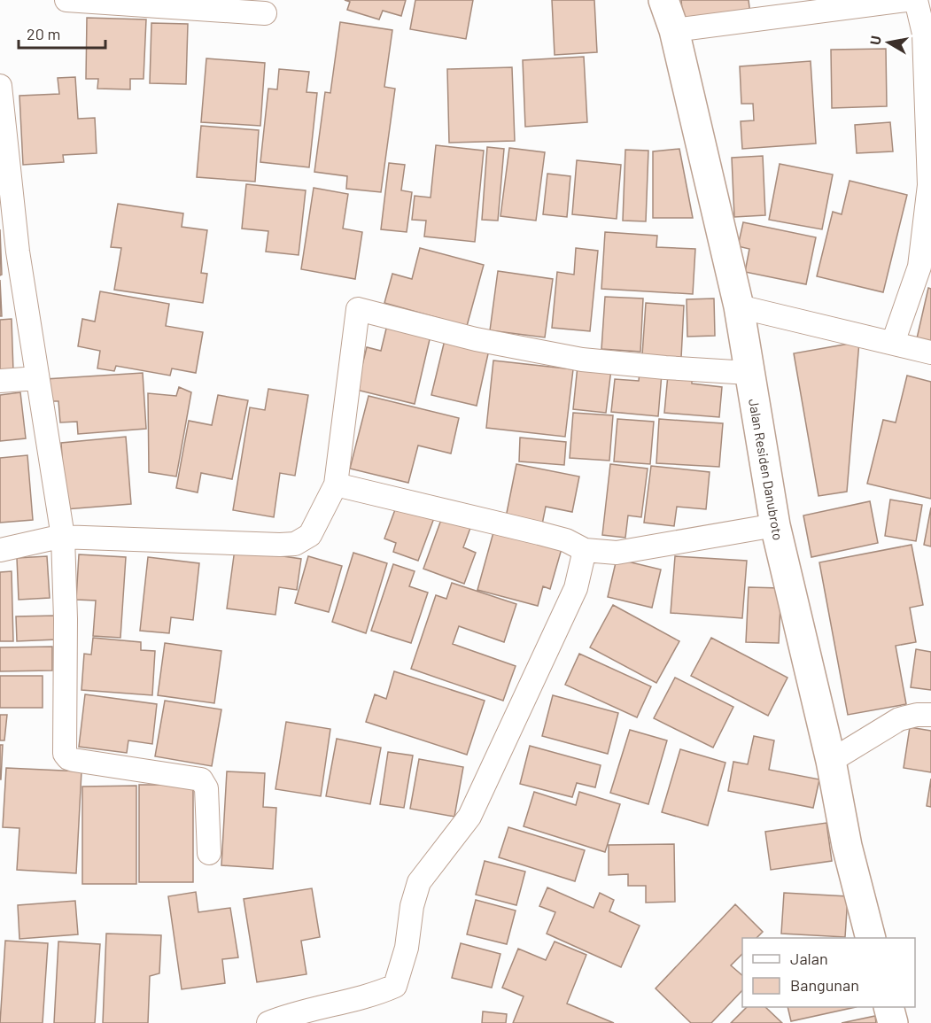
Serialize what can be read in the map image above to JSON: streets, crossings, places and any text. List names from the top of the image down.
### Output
{
  "streets": {
    "street": ["Jalan Residen Danubroto"]
  },
  "legend": ["Jalan", "Bangunan"],
  "scale_bar": "20 m",
  "north": "left"
}
